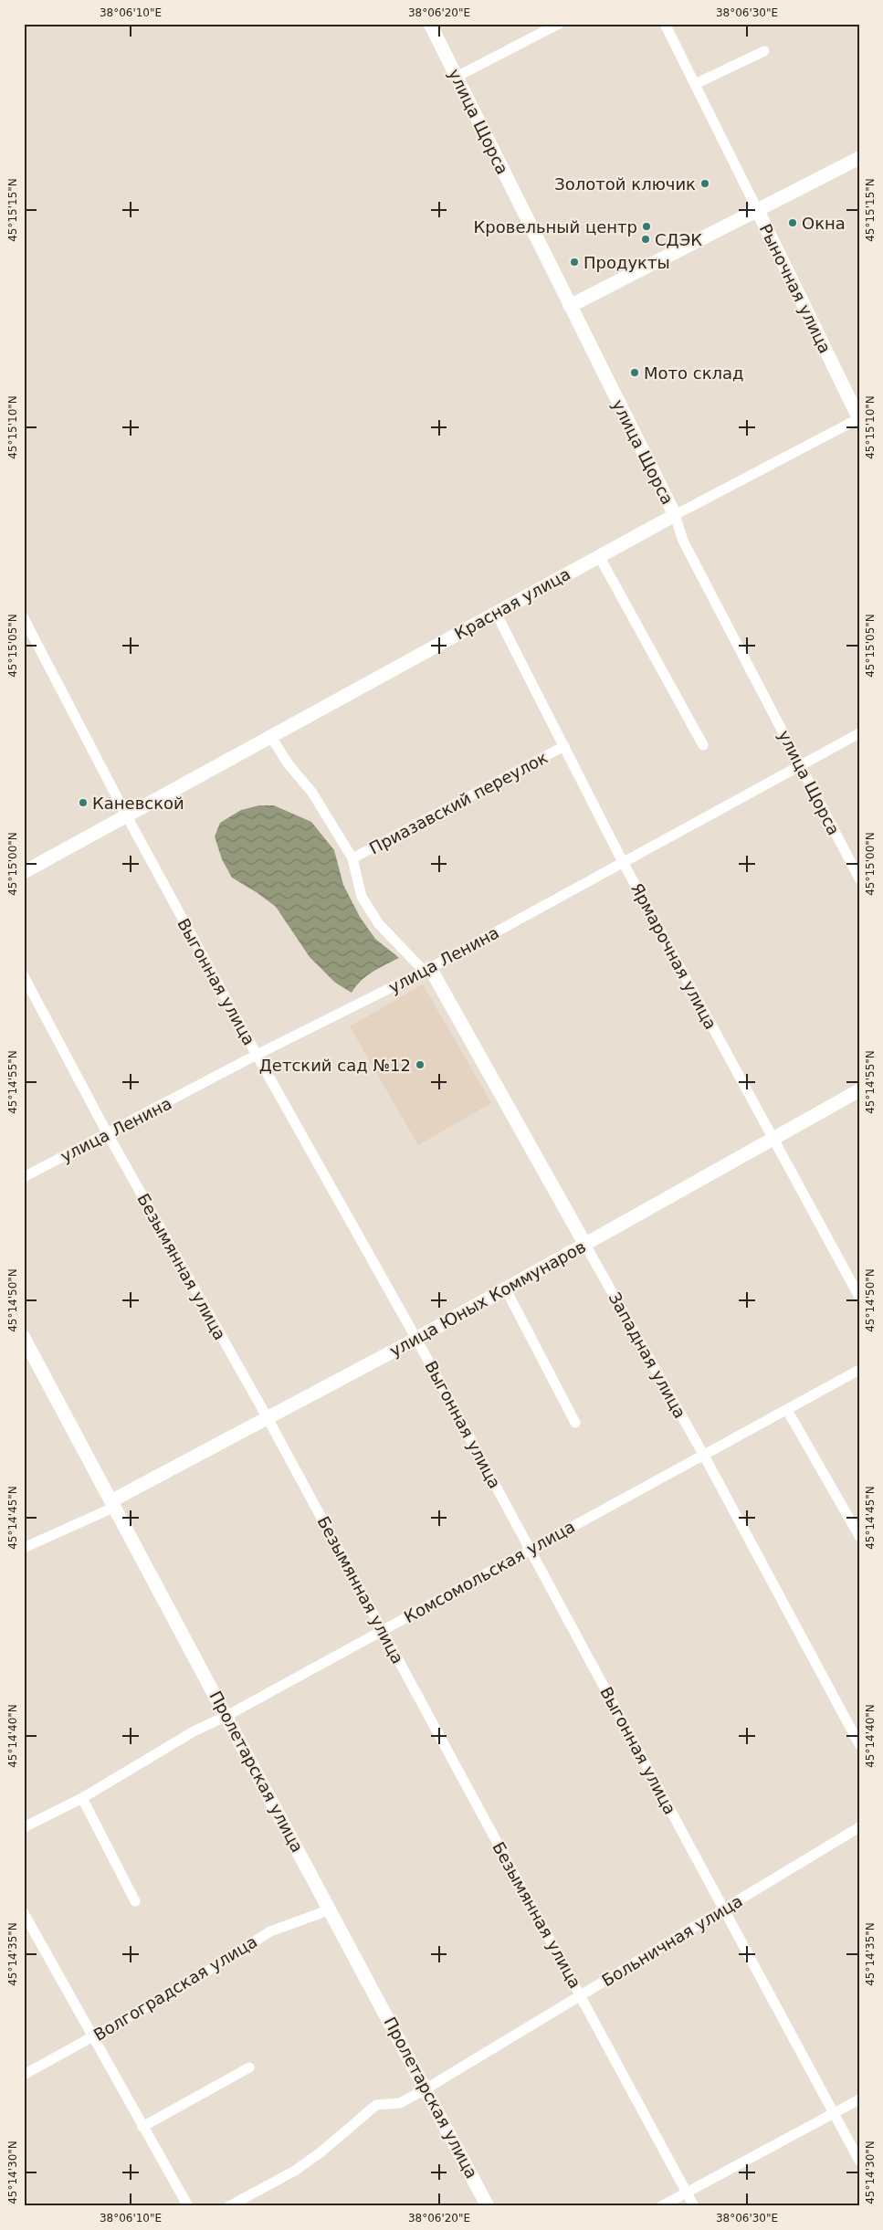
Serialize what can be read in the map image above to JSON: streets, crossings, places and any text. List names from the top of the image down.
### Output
{
  "streets": {
    "street": [
      "улица Щорса",
      "Рыночная улица",
      "Красная улица",
      "Приазавский переулок",
      "Ярмарочная улица",
      "улица Ленина",
      "Выгонная улица",
      "Безымянная улица",
      "улица Юных Коммунаров",
      "Западная улица",
      "Комсомольская улица",
      "Пролетарская улица",
      "Больничная улица",
      "Волгоградская улица"
    ]
  },
  "crossings": [
    ["улица Щорса", "Красная улица"],
    ["улица Щорса", "улица Ленина"],
    ["Рыночная улица", "Красная улица"],
    ["Красная улица", "Ярмарочная улица"],
    ["Красная улица", "Выгонная улица"],
    ["Приазавский переулок", "Ярмарочная улица"],
    ["Ярмарочная улица", "улица Ленина"],
    ["Ярмарочная улица", "улица Юных Коммунаров"],
    ["улица Ленина", "Выгонная улица"],
    ["улица Ленина", "Безымянная улица"],
    ["улица Ленина", "Западная улица"],
    ["Выгонная улица", "улица Юных Коммунаров"],
    ["Выгонная улица", "Комсомольская улица"],
    ["Выгонная улица", "Больничная улица"],
    ["Безымянная улица", "улица Юных Коммунаров"],
    ["Безымянная улица", "Комсомольская улица"],
    ["Безымянная улица", "Больничная улица"],
    ["улица Юных Коммунаров", "Западная улица"],
    ["улица Юных Коммунаров", "Пролетарская улица"],
    ["Западная улица", "Комсомольская улица"],
    ["Комсомольская улица", "Пролетарская улица"],
    ["Пролетарская улица", "Больничная улица"],
    ["Пролетарская улица", "Волгоградская улица"]
  ],
  "places": [
    "Золотой ключик",
    "Окна",
    "Кровельный центр",
    "СДЭК",
    "Продукты",
    "Мото склад",
    "Каневской",
    "Детский сад №12"
  ],
  "coordinates": [
    "38°06'10\"E",
    "38°06'20\"E",
    "38°06'30\"E",
    "45°15'15\"N",
    "45°15'10\"N",
    "45°15'05\"N",
    "45°15'00\"N",
    "45°14'55\"N",
    "45°14'50\"N",
    "45°14'45\"N",
    "45°14'40\"N",
    "45°14'35\"N",
    "45°14'30\"N"
  ]
}
